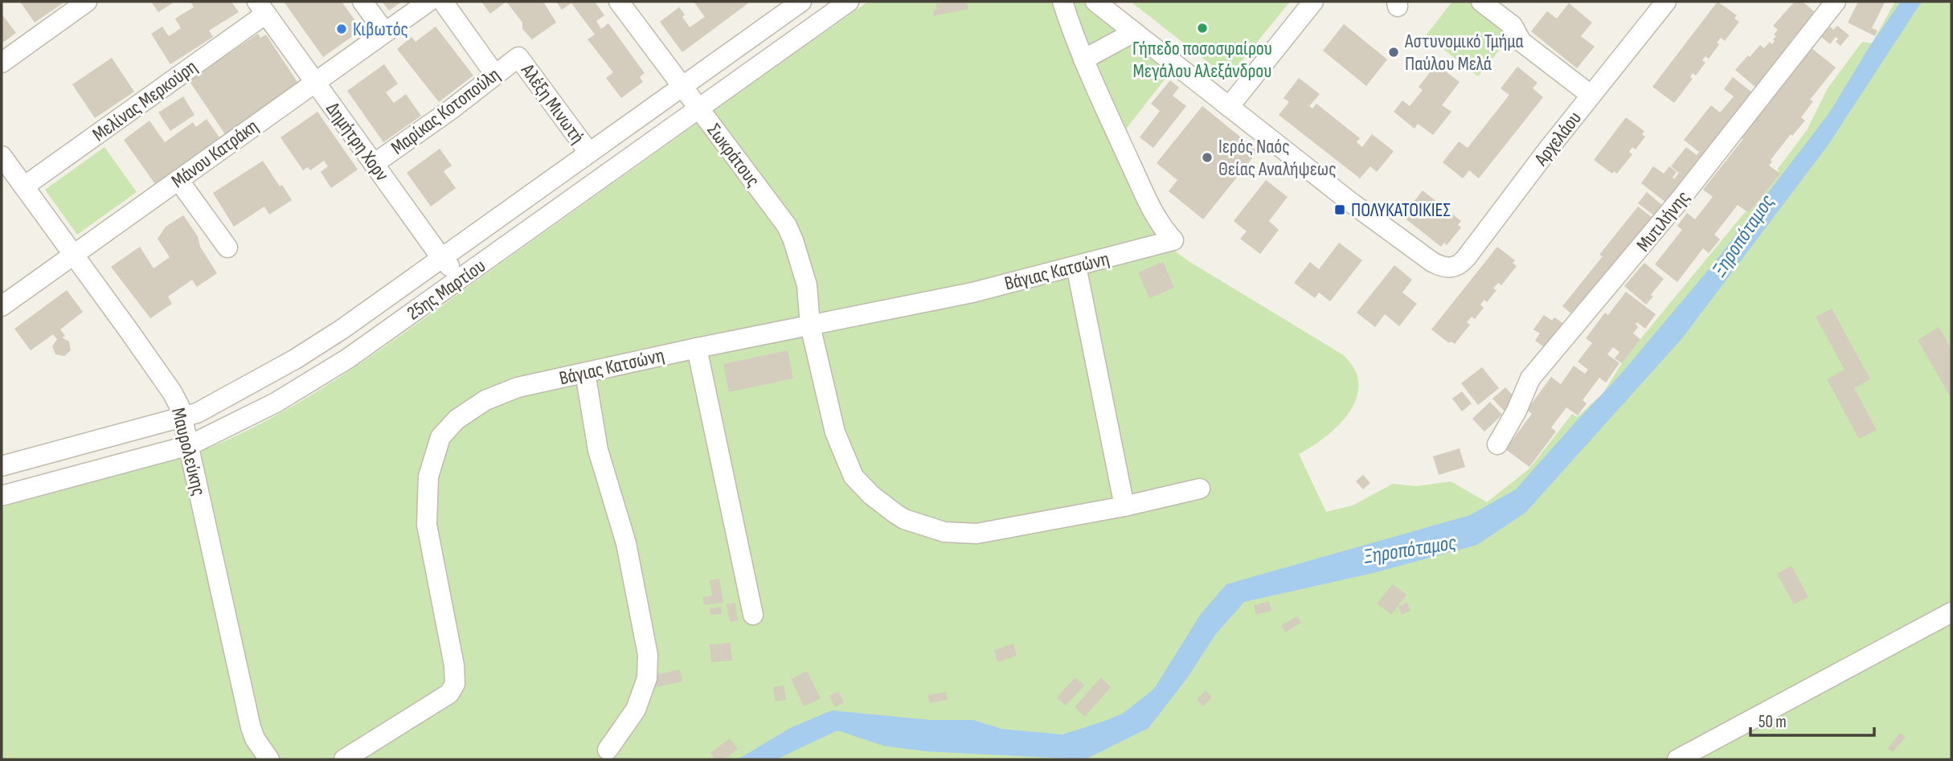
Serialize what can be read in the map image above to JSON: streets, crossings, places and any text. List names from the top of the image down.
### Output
{
  "streets": {
    "street": [
      "Μελίνας Μερκούρη",
      "Αλέξη Μινωτή",
      "Μαρίκας Κοτοπούλη",
      "Αρχελάου",
      "Δημήτρη Χορν",
      "Μάνου Κατράκη",
      "Σωκράτους",
      "Μυτιλήνης",
      "Βάγιας Κατσώνη",
      "25ης Μαρτίου",
      "Μαυρολεύκης"
    ]
  },
  "crossings": [
    ["Μελίνας Μερκούρη", "Δημήτρη Χορν"],
    ["Μελίνας Μερκούρη", "Μαυρολεύκης"],
    ["Αλέξη Μινωτή", "Μαρίκας Κοτοπούλη"],
    ["Αλέξη Μινωτή", "25ης Μαρτίου"],
    ["Μαρίκας Κοτοπούλη", "Δημήτρη Χορν"],
    ["Δημήτρη Χορν", "Μάνου Κατράκη"],
    ["Δημήτρη Χορν", "25ης Μαρτίου"],
    ["Μάνου Κατράκη", "Μαυρολεύκης"],
    ["Σωκράτους", "Βάγιας Κατσώνη"],
    ["Σωκράτους", "25ης Μαρτίου"],
    ["25ης Μαρτίου", "Μαυρολεύκης"]
  ],
  "water": ["Ξηροπόταμος"],
  "places": {
    "other": [
      "Γήπεδο ποσοσφαίρου Μεγάλου Αλεξάνδρου",
      "Κιβωτός",
      "Αστυνομικό Τμήμα Παύλου Μελά",
      "Ιερός Ναός Θείας Αναλήψεως"
    ],
    "transit": ["ΠΟΛΥΚΑΤΟΙΚΙΕΣ"]
  },
  "scale_bar": "50 m"
}
